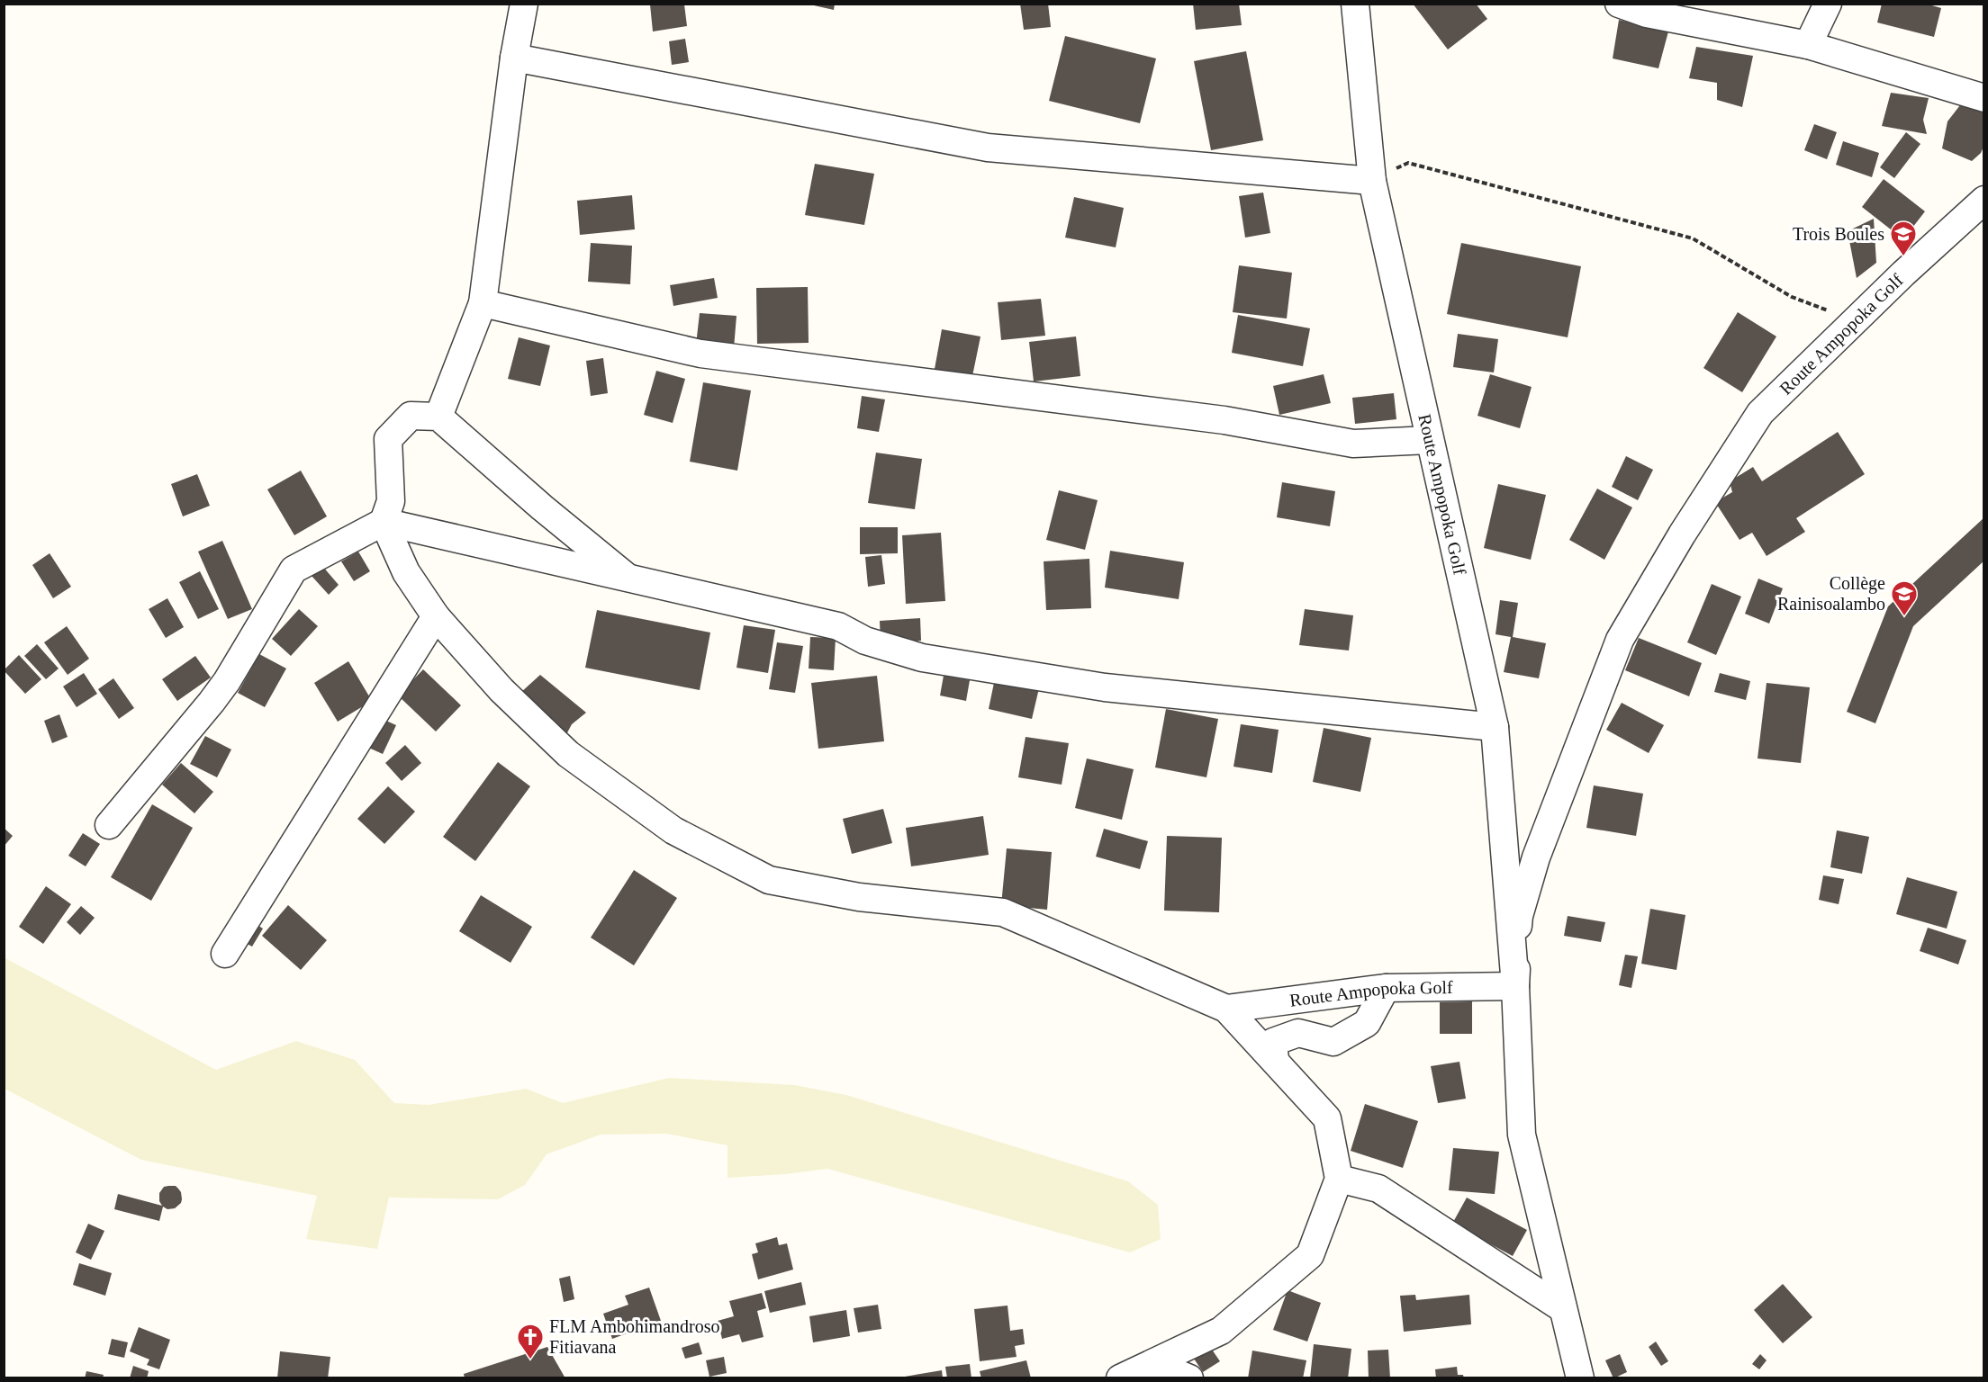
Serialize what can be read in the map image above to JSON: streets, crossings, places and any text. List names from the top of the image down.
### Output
{
  "streets": {
    "street": ["Route Ampopoka Golf"]
  },
  "places": {
    "school or university": ["Trois Boules", "Collège Rainisoalambo"],
    "church": ["FLM Ambohimandroso Fitiavana"]
  }
}
